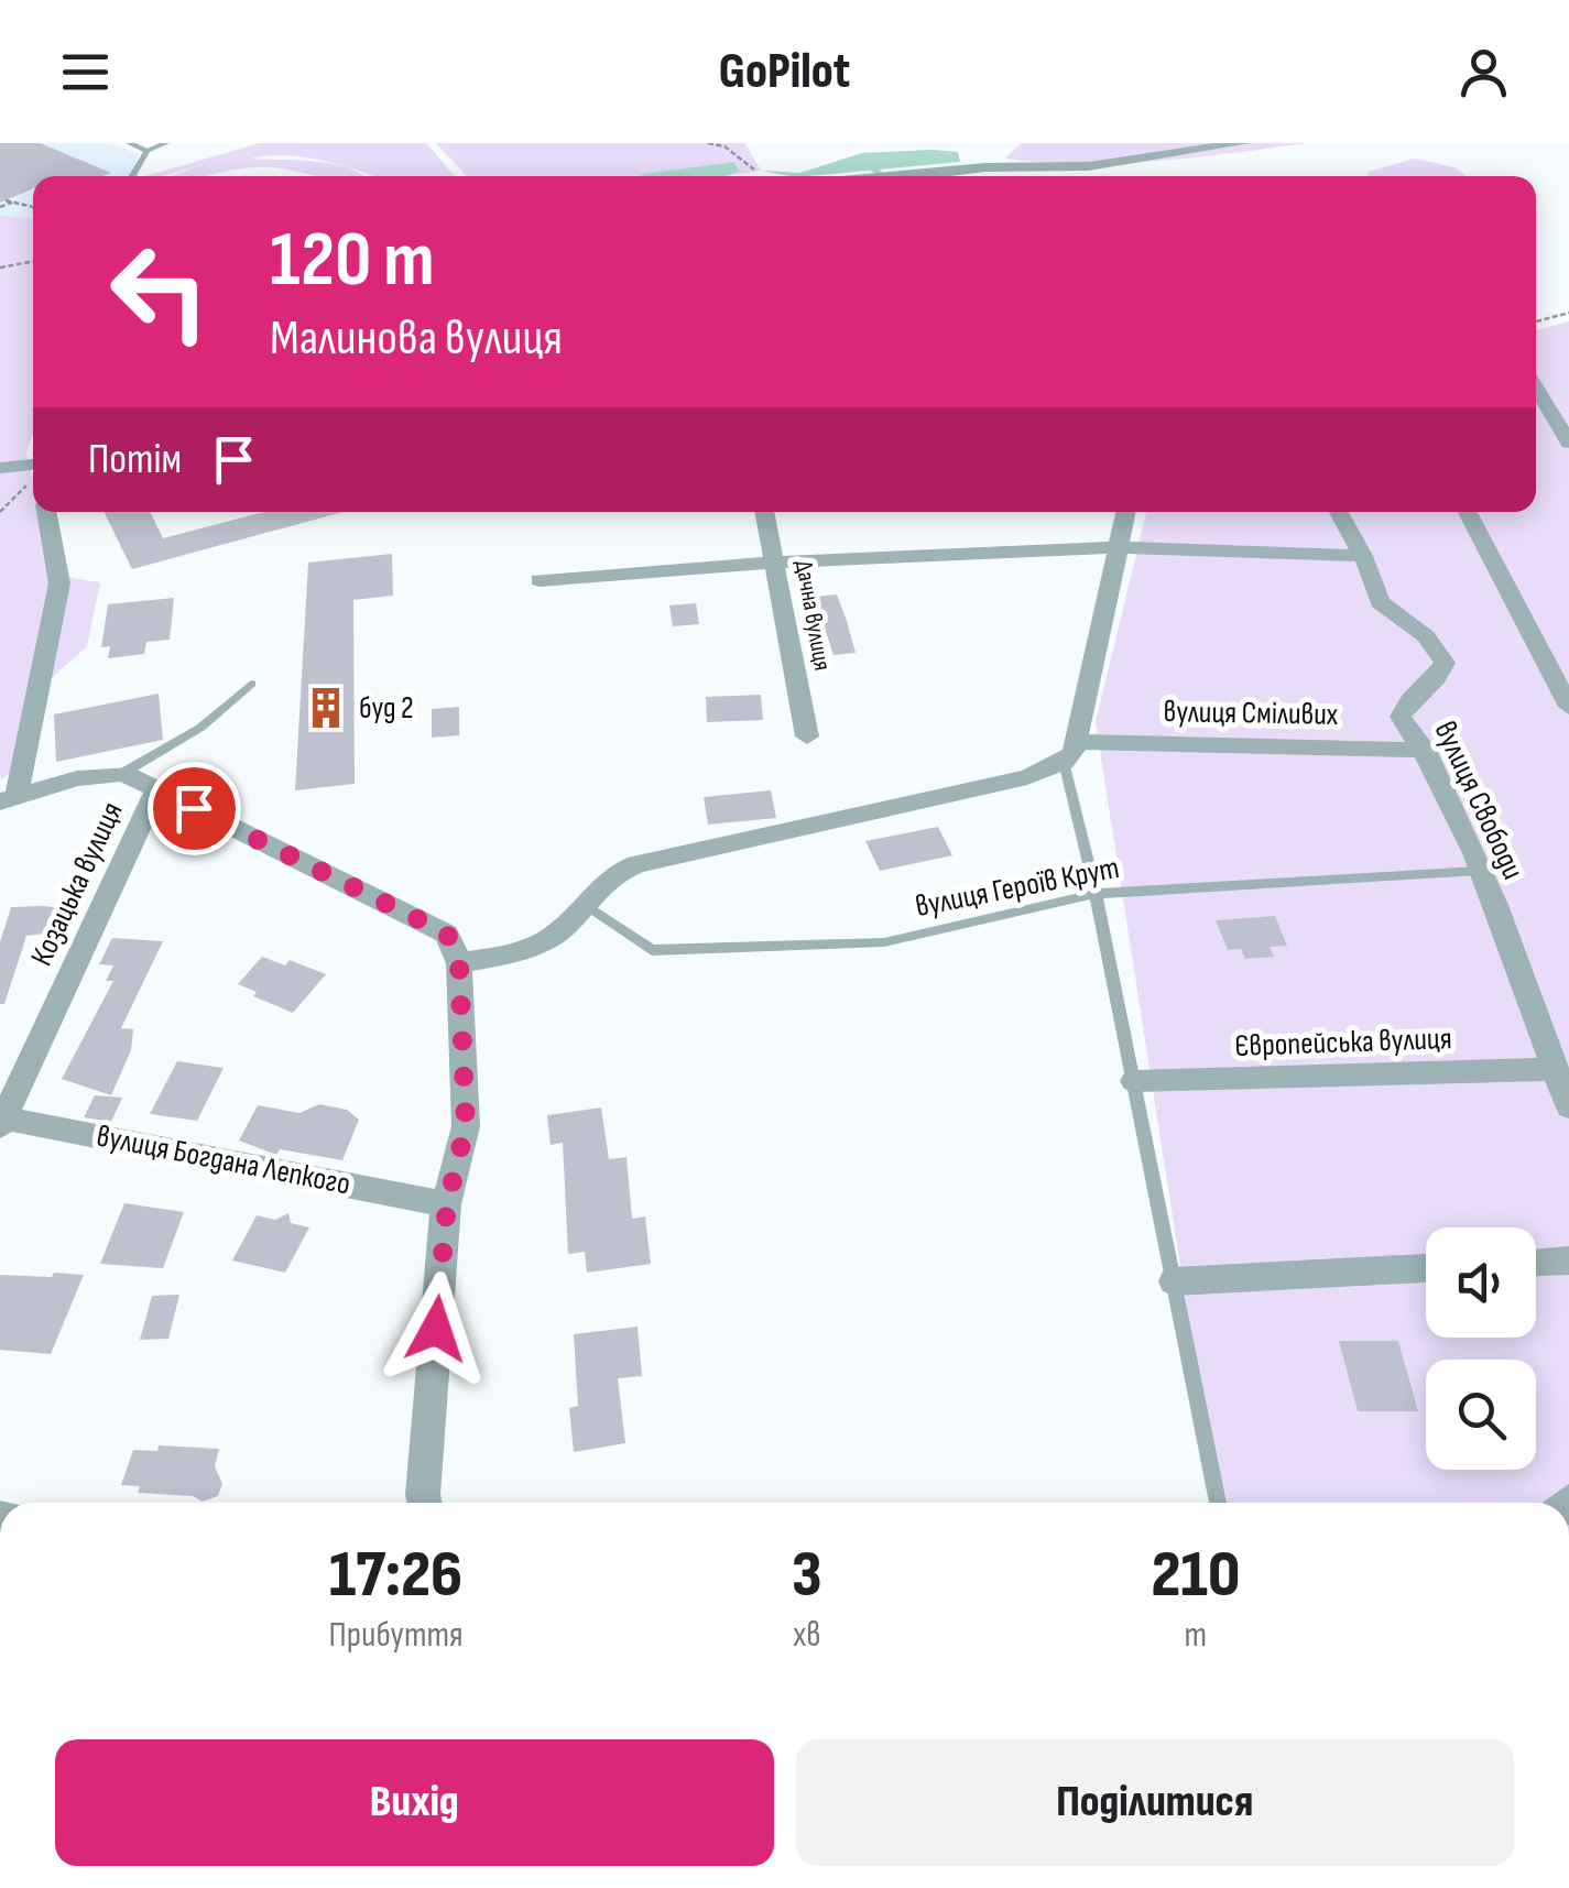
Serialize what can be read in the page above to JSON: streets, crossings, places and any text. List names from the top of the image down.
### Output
{
  "streets": {
    "street": [
      "Дачна вулиця",
      "вулиця Сміливих",
      "вулиця Свободи",
      "Козацька вулиця",
      "Європейська вулиця",
      "вулиця Богдана Лепкого"
    ],
    "lane": ["вулиця Героїв Крут"]
  },
  "crossings": [
    ["вулиця Сміливих", "вулиця Свободи"],
    ["вулиця Сміливих", "вулиця Героїв Крут"],
    ["вулиця Свободи", "вулиця Героїв Крут"],
    ["вулиця Свободи", "Європейська вулиця"],
    ["Козацька вулиця", "вулиця Богдана Лепкого"]
  ],
  "places": {
    "building": ["буд 2"]
  },
  "page": {
    "header": "GoPilot",
    "turn": ["120 m", "Малинова вулиця"],
    "then": "Потім",
    "eta": [
      "17:26",
      "Прибуття",
      "3",
      "хв",
      "210",
      "m"
    ],
    "buttons": ["Вихід", "Поділитися"]
  }
}
